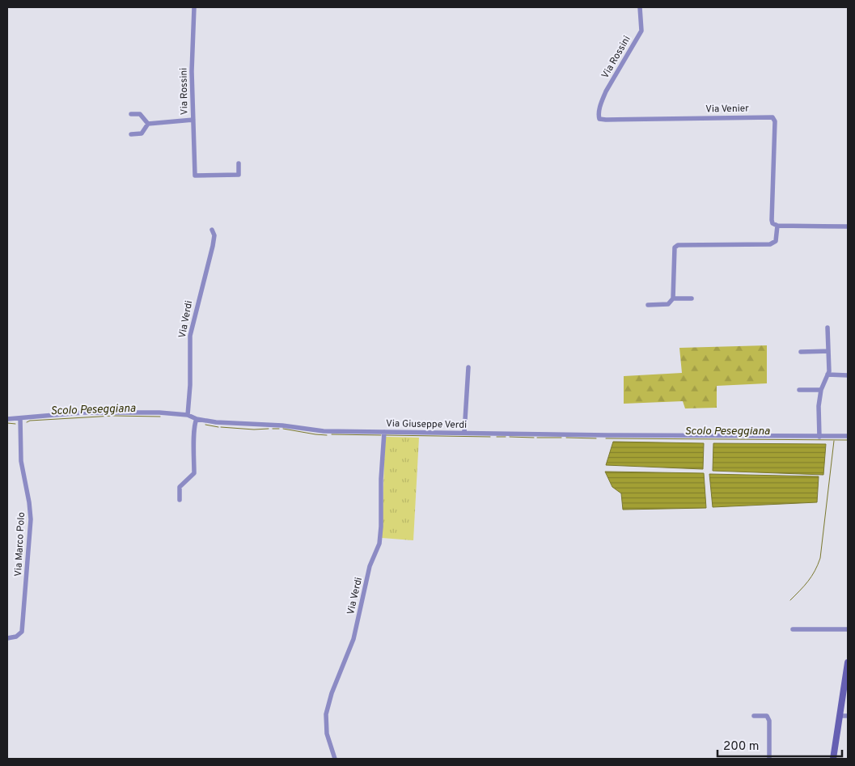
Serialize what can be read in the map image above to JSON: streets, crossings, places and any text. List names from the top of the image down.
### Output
{
  "streets": {
    "street": [
      "Via Rossini",
      "Via Venier",
      "Via Verdi",
      "Via Giuseppe Verdi",
      "Via Marco Polo"
    ]
  },
  "crossings": [
    ["Via Rossini", "Via Venier"],
    ["Via Verdi", "Via Giuseppe Verdi"],
    ["Via Giuseppe Verdi", "Via Marco Polo"]
  ],
  "water": ["Scolo Peseggiana"],
  "scale_bar": "200 m"
}
